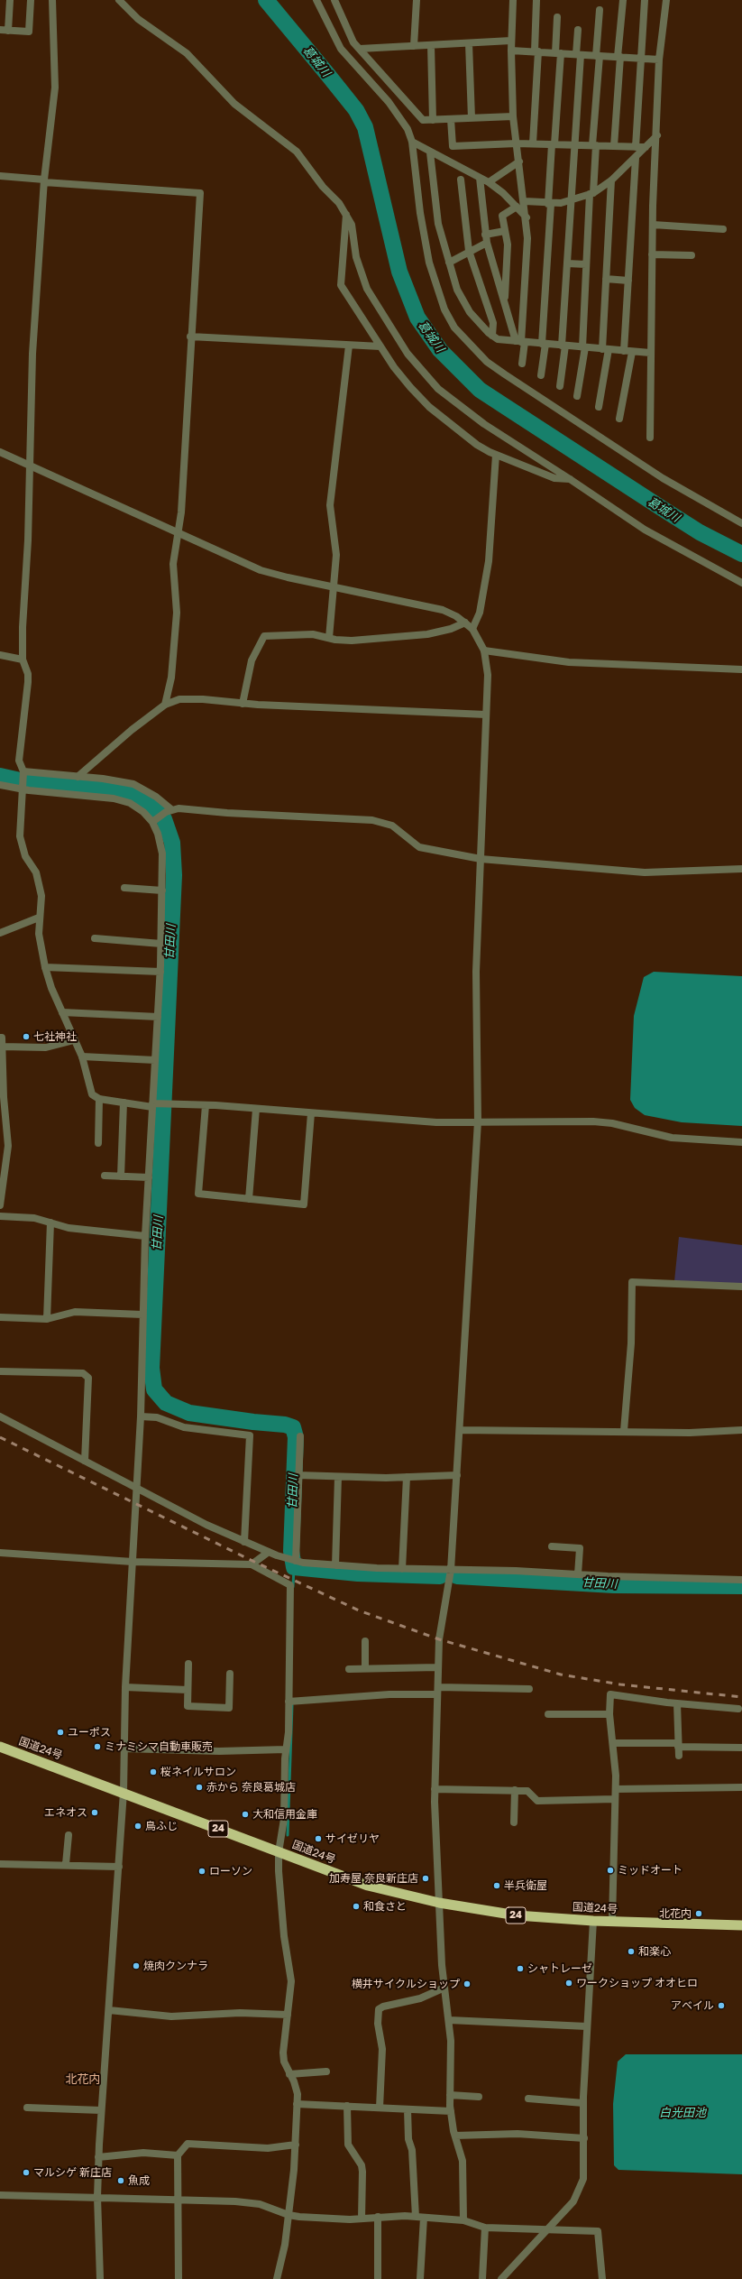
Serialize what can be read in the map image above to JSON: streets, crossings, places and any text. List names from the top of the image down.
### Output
{
  "streets": {
    "highway": ["国道24号", "24"]
  },
  "districts": ["北花内"],
  "water": ["葛城川", "甘田川", "白光田池"],
  "places": [
    "七社神社",
    "ユーポス",
    "ミナミシマ自動車販売",
    "桜ネイルサロン",
    "赤から 奈良葛城店",
    "エネオス",
    "大和信用金庫",
    "鳥ふじ",
    "サイゼリヤ",
    "ミッドオート",
    "ローソン",
    "加寿屋 奈良新庄店",
    "半兵衛屋",
    "和食さと",
    "北花内",
    "和楽心",
    "焼肉クンナラ",
    "シャトレーゼ",
    "ワークショップ オオヒロ",
    "横井サイクルショップ",
    "アベイル",
    "マルシゲ 新庄店",
    "魚成"
  ]
}
